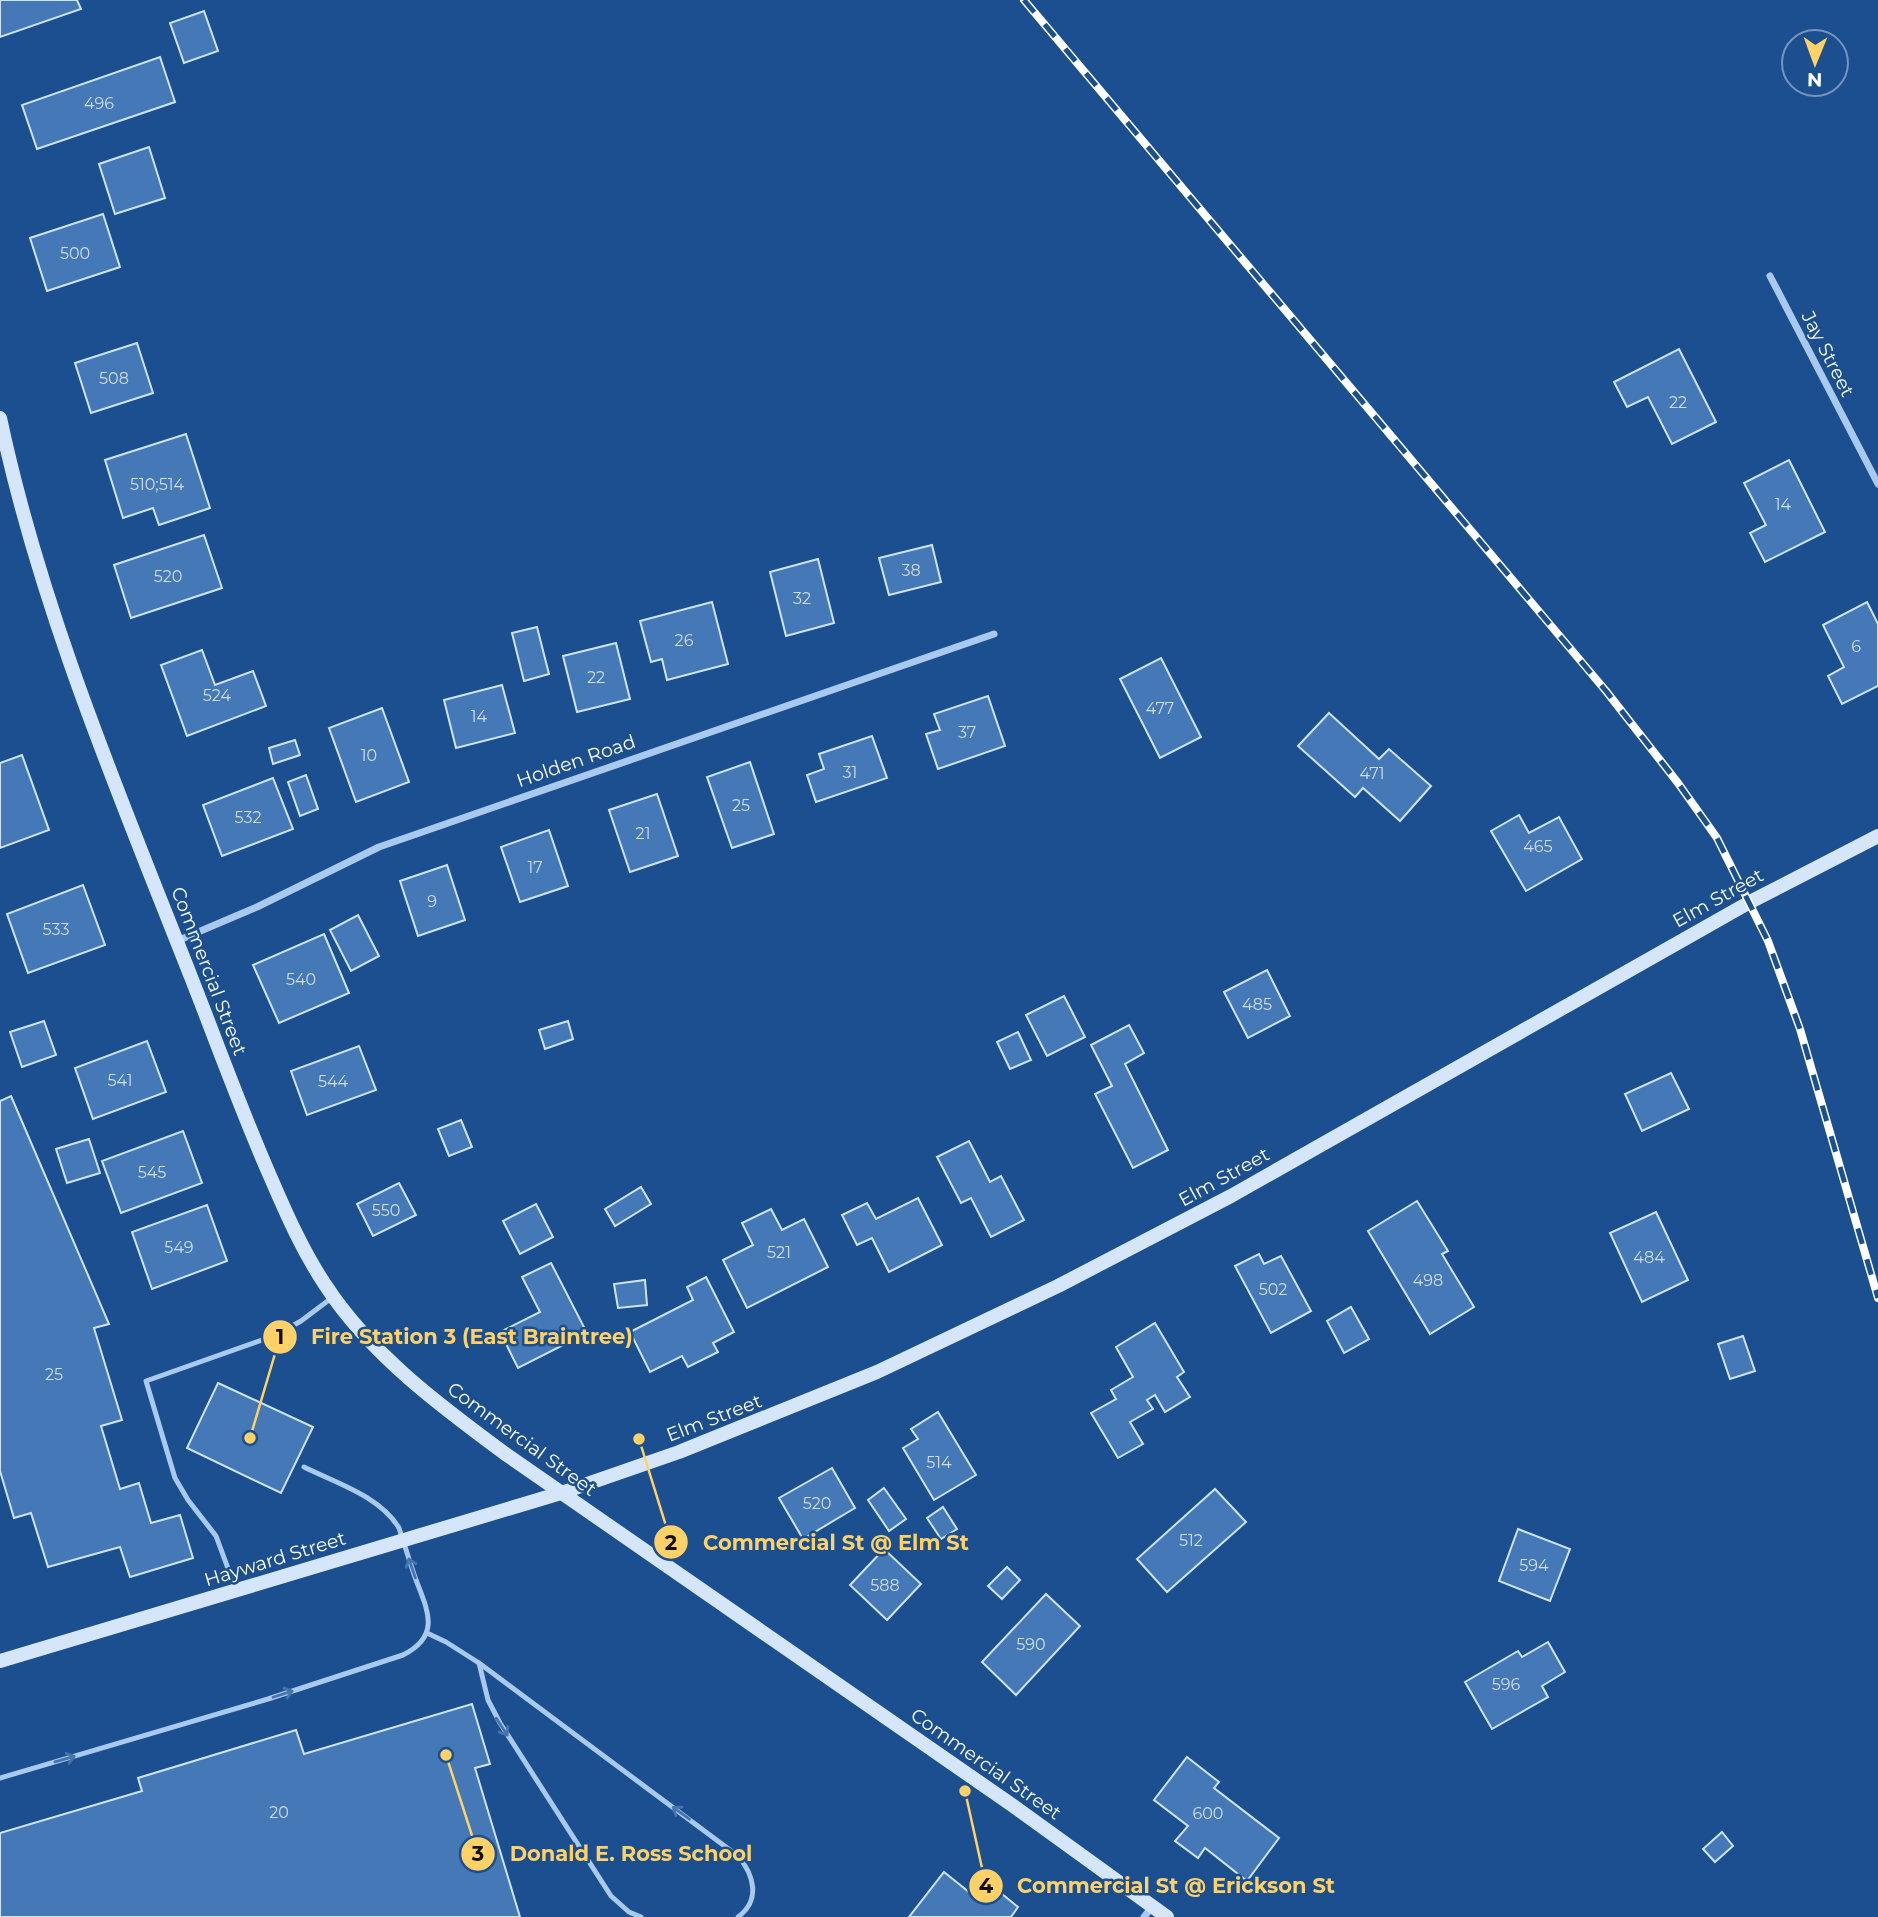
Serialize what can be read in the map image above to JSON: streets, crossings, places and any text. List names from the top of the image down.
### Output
{
  "streets": {
    "main road": ["Elm Street", "Commercial Street", "Hayward Street"],
    "street": ["Jay Street", "Holden Road"]
  },
  "crossings": [
    ["Holden Road", "Commercial Street"],
    ["Elm Street", "Commercial Street"],
    ["Elm Street", "Hayward Street"],
    ["Commercial Street", "Hayward Street"]
  ],
  "places": [
    "Fire Station 3 (East Braintree)",
    "Commercial St @ Elm St",
    "Donald E. Ross School",
    "Commercial St @ Erickson St"
  ],
  "house_numbers": [
    "496",
    "500",
    "508",
    "22",
    "510;514",
    "14",
    "38",
    "520",
    "32",
    "26",
    "6",
    "22",
    "524",
    "477",
    "14",
    "37",
    "10",
    "31",
    "471",
    "25",
    "532",
    "21",
    "465",
    "17",
    "9",
    "533",
    "540",
    "485",
    "541",
    "544",
    "545",
    "550",
    "549",
    "521",
    "484",
    "498",
    "502",
    "25",
    "514",
    "520",
    "512",
    "594",
    "588",
    "590",
    "596",
    "20",
    "600"
  ],
  "north": "bottom"
}
